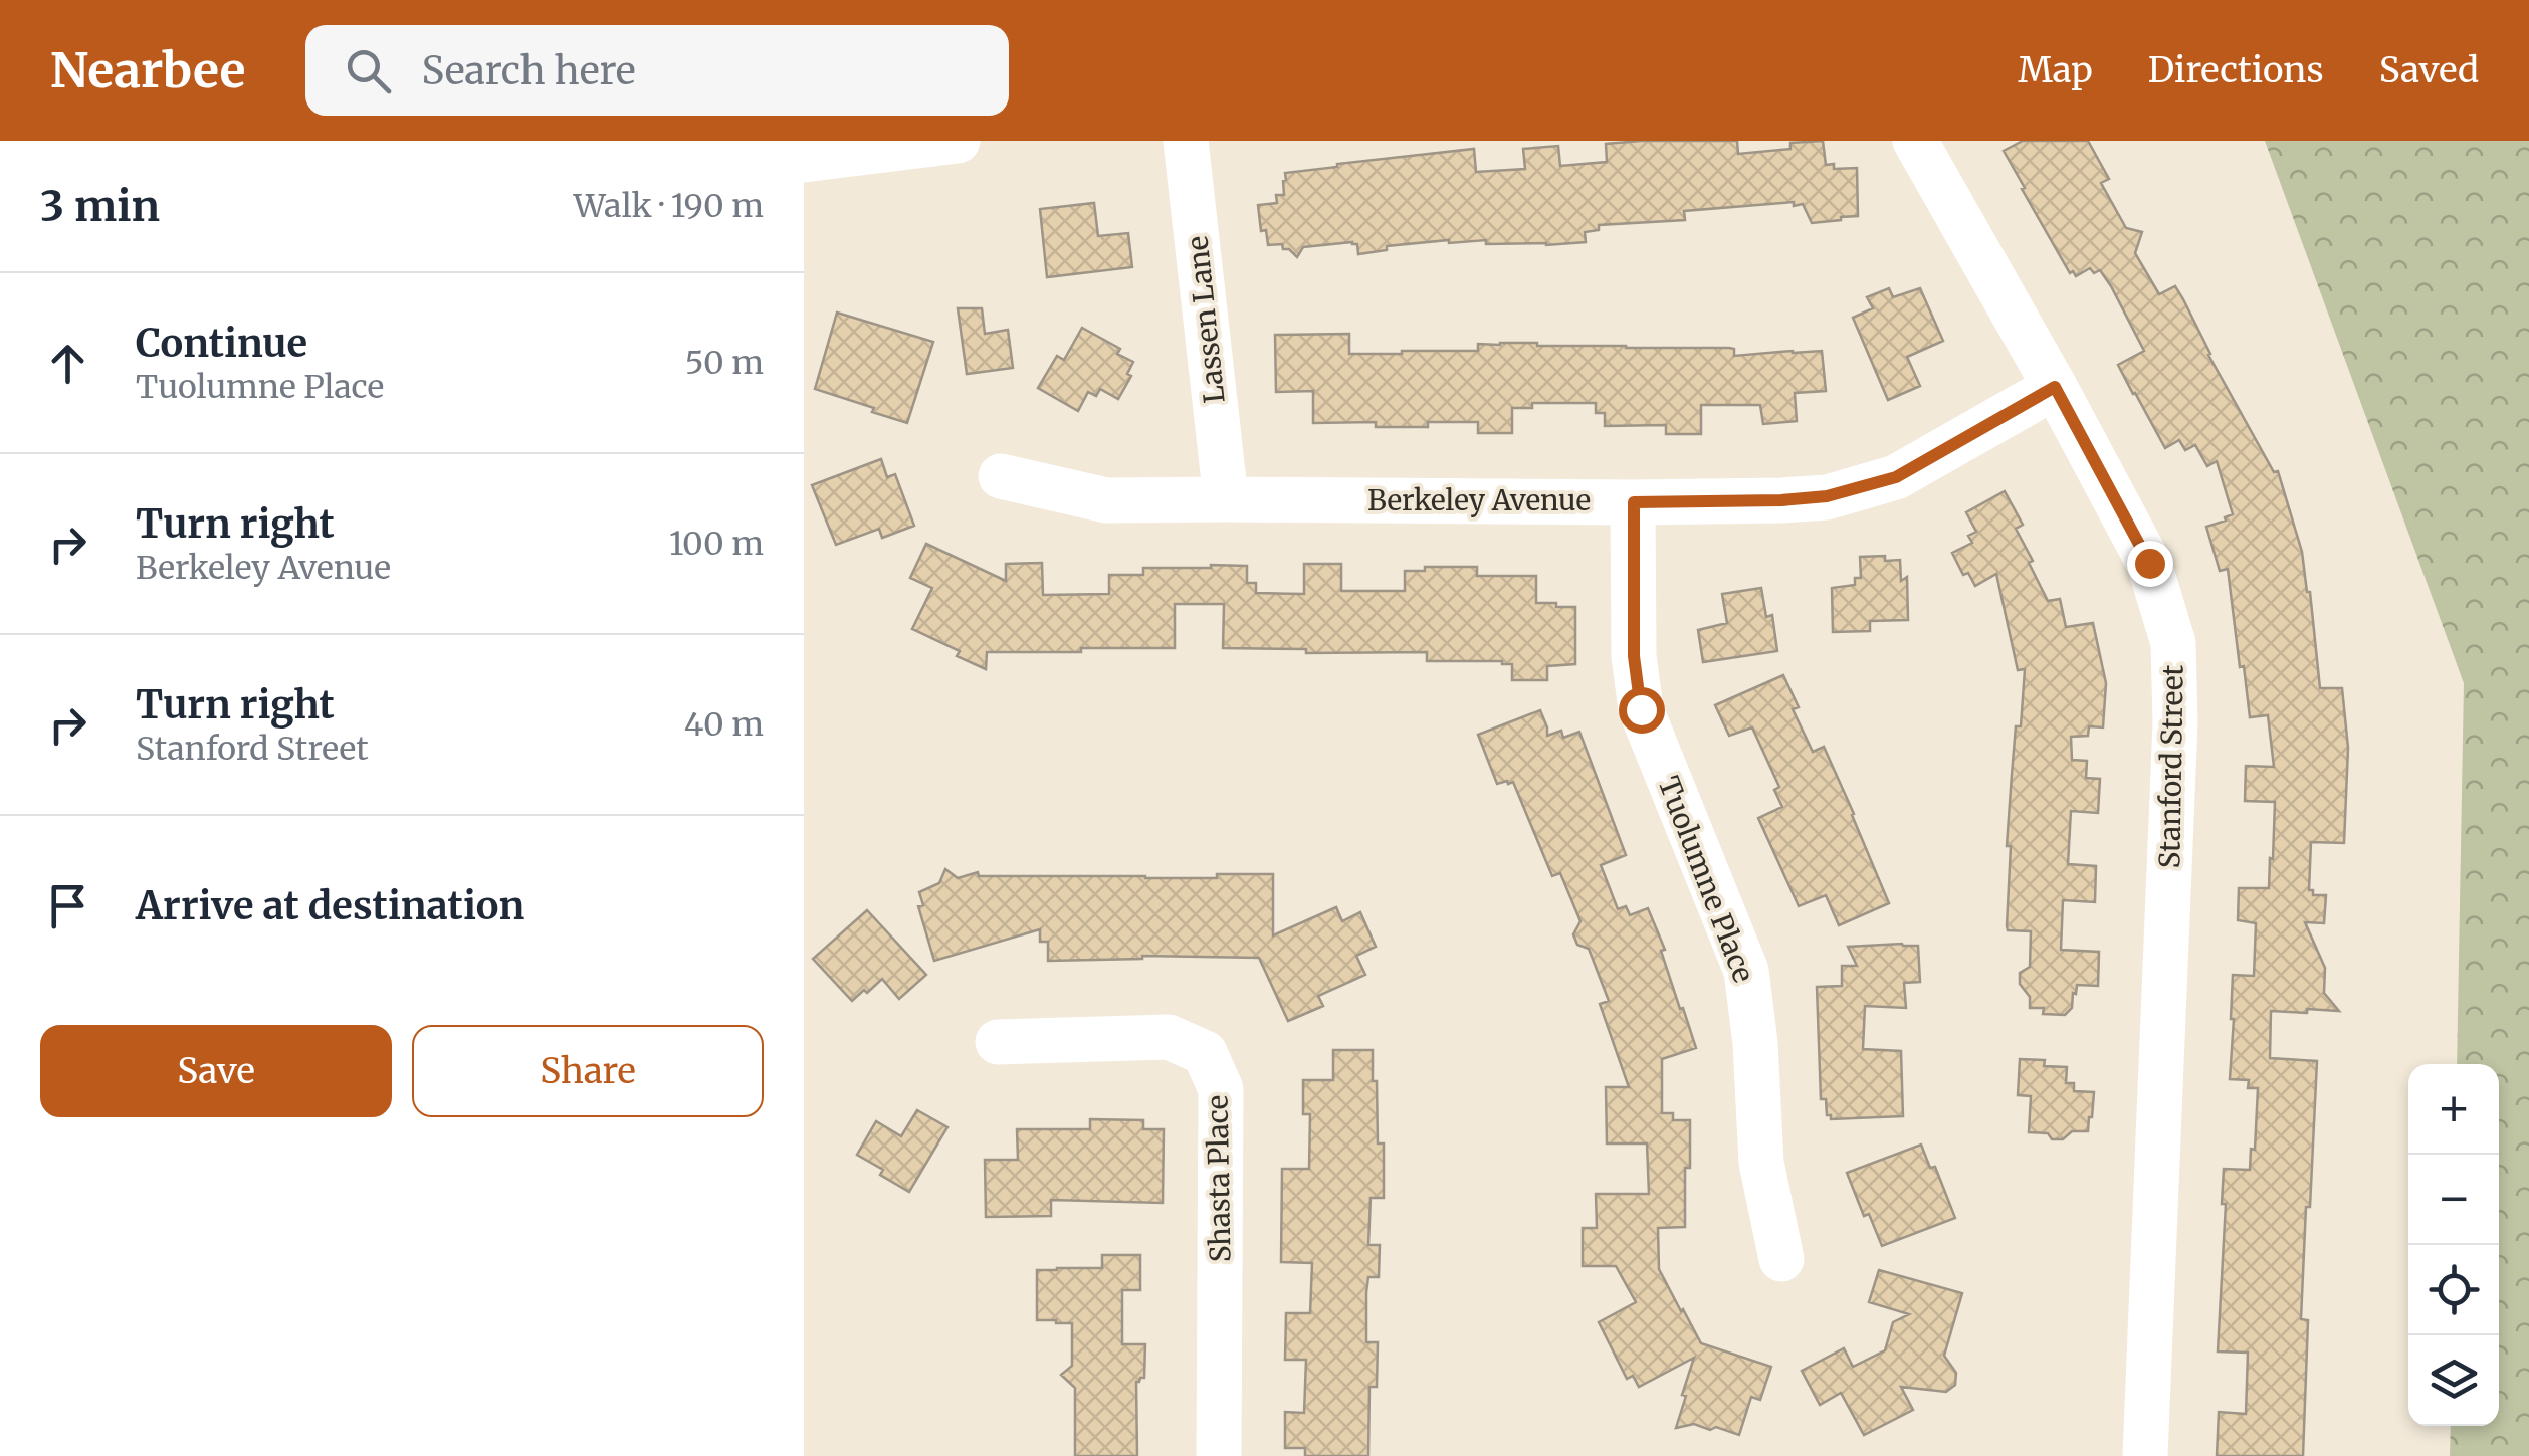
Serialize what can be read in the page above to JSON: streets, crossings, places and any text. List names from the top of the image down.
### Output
{
  "streets": {
    "street": [
      "Lassen Lane",
      "Berkeley Avenue",
      "Stanford Street",
      "Tuolumne Place",
      "Shasta Place"
    ]
  },
  "crossings": [
    ["Lassen Lane", "Berkeley Avenue"],
    ["Berkeley Avenue", "Stanford Street"],
    ["Berkeley Avenue", "Tuolumne Place"]
  ],
  "page": {
    "header": "Nearbee",
    "search": "Search here",
    "nav": ["Map", "Directions", "Saved"],
    "heading": ["3 min", "Walk · 190 m"],
    "list": [
      ["Continue", "Tuolumne Place", "50 m"],
      ["Turn right", "Berkeley Avenue", "100 m"],
      ["Turn right", "Stanford Street", "40 m"],
      "Arrive at destination"
    ],
    "buttons": ["Save", "Share"],
    "map_buttons": ["+", "−"]
  }
}
